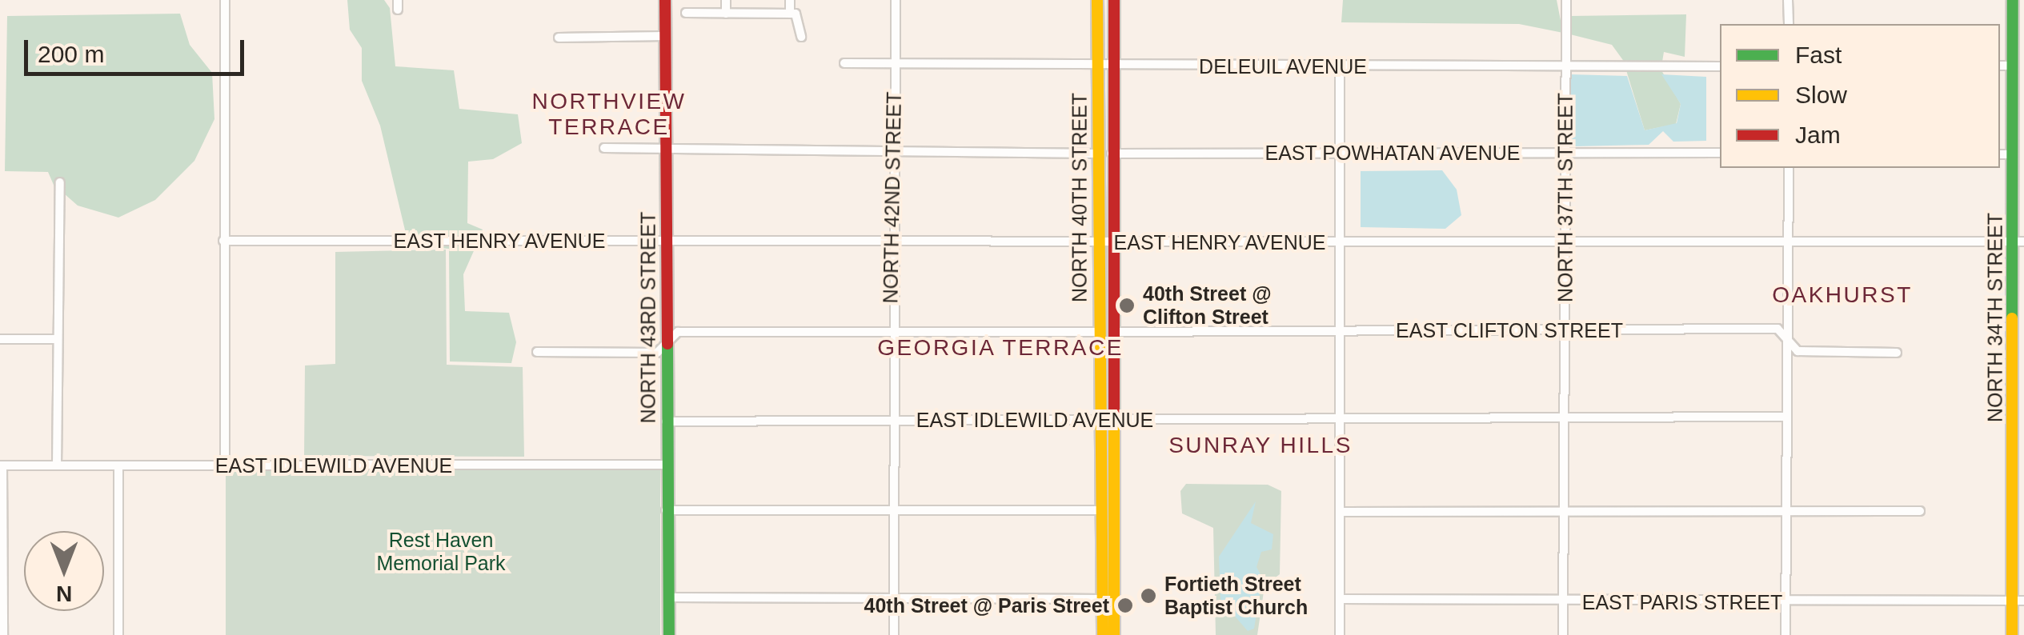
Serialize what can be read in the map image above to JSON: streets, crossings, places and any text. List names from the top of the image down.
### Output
{
  "streets": {
    "main road": ["NORTH 40TH STREET", "NORTH 43RD STREET", "NORTH 34TH STREET"],
    "street": [
      "DELEUIL AVENUE",
      "EAST POWHATAN AVENUE",
      "NORTH 42ND STREET",
      "NORTH 37TH STREET",
      "EAST HENRY AVENUE",
      "EAST CLIFTON STREET",
      "EAST IDLEWILD AVENUE",
      "EAST PARIS STREET"
    ]
  },
  "crossings": [
    ["DELEUIL AVENUE", "NORTH 42ND STREET"],
    ["DELEUIL AVENUE", "NORTH 40TH STREET"],
    ["DELEUIL AVENUE", "NORTH 37TH STREET"],
    ["EAST POWHATAN AVENUE", "NORTH 40TH STREET"],
    ["EAST POWHATAN AVENUE", "NORTH 37TH STREET"],
    ["NORTH 42ND STREET", "EAST HENRY AVENUE"],
    ["NORTH 42ND STREET", "EAST IDLEWILD AVENUE"],
    ["NORTH 40TH STREET", "EAST HENRY AVENUE"],
    ["NORTH 40TH STREET", "EAST CLIFTON STREET"],
    ["NORTH 40TH STREET", "EAST IDLEWILD AVENUE"],
    ["NORTH 37TH STREET", "EAST HENRY AVENUE"],
    ["NORTH 37TH STREET", "EAST CLIFTON STREET"],
    ["NORTH 37TH STREET", "EAST IDLEWILD AVENUE"],
    ["NORTH 37TH STREET", "EAST PARIS STREET"],
    ["EAST HENRY AVENUE", "NORTH 43RD STREET"],
    ["EAST HENRY AVENUE", "NORTH 34TH STREET"],
    ["NORTH 43RD STREET", "EAST IDLEWILD AVENUE"],
    ["NORTH 34TH STREET", "EAST PARIS STREET"]
  ],
  "districts": [
    "NORTHVIEW TERRACE",
    "OAKHURST",
    "GEORGIA TERRACE",
    "SUNRAY HILLS"
  ],
  "parks": ["Rest Haven Memorial Park"],
  "places": ["40th Street @ Clifton Street", "Fortieth Street Baptist Church", "40th Street @ Paris Street"],
  "legend": ["Fast", "Slow", "Jam"],
  "scale_bar": "200 m",
  "north": "bottom"
}
